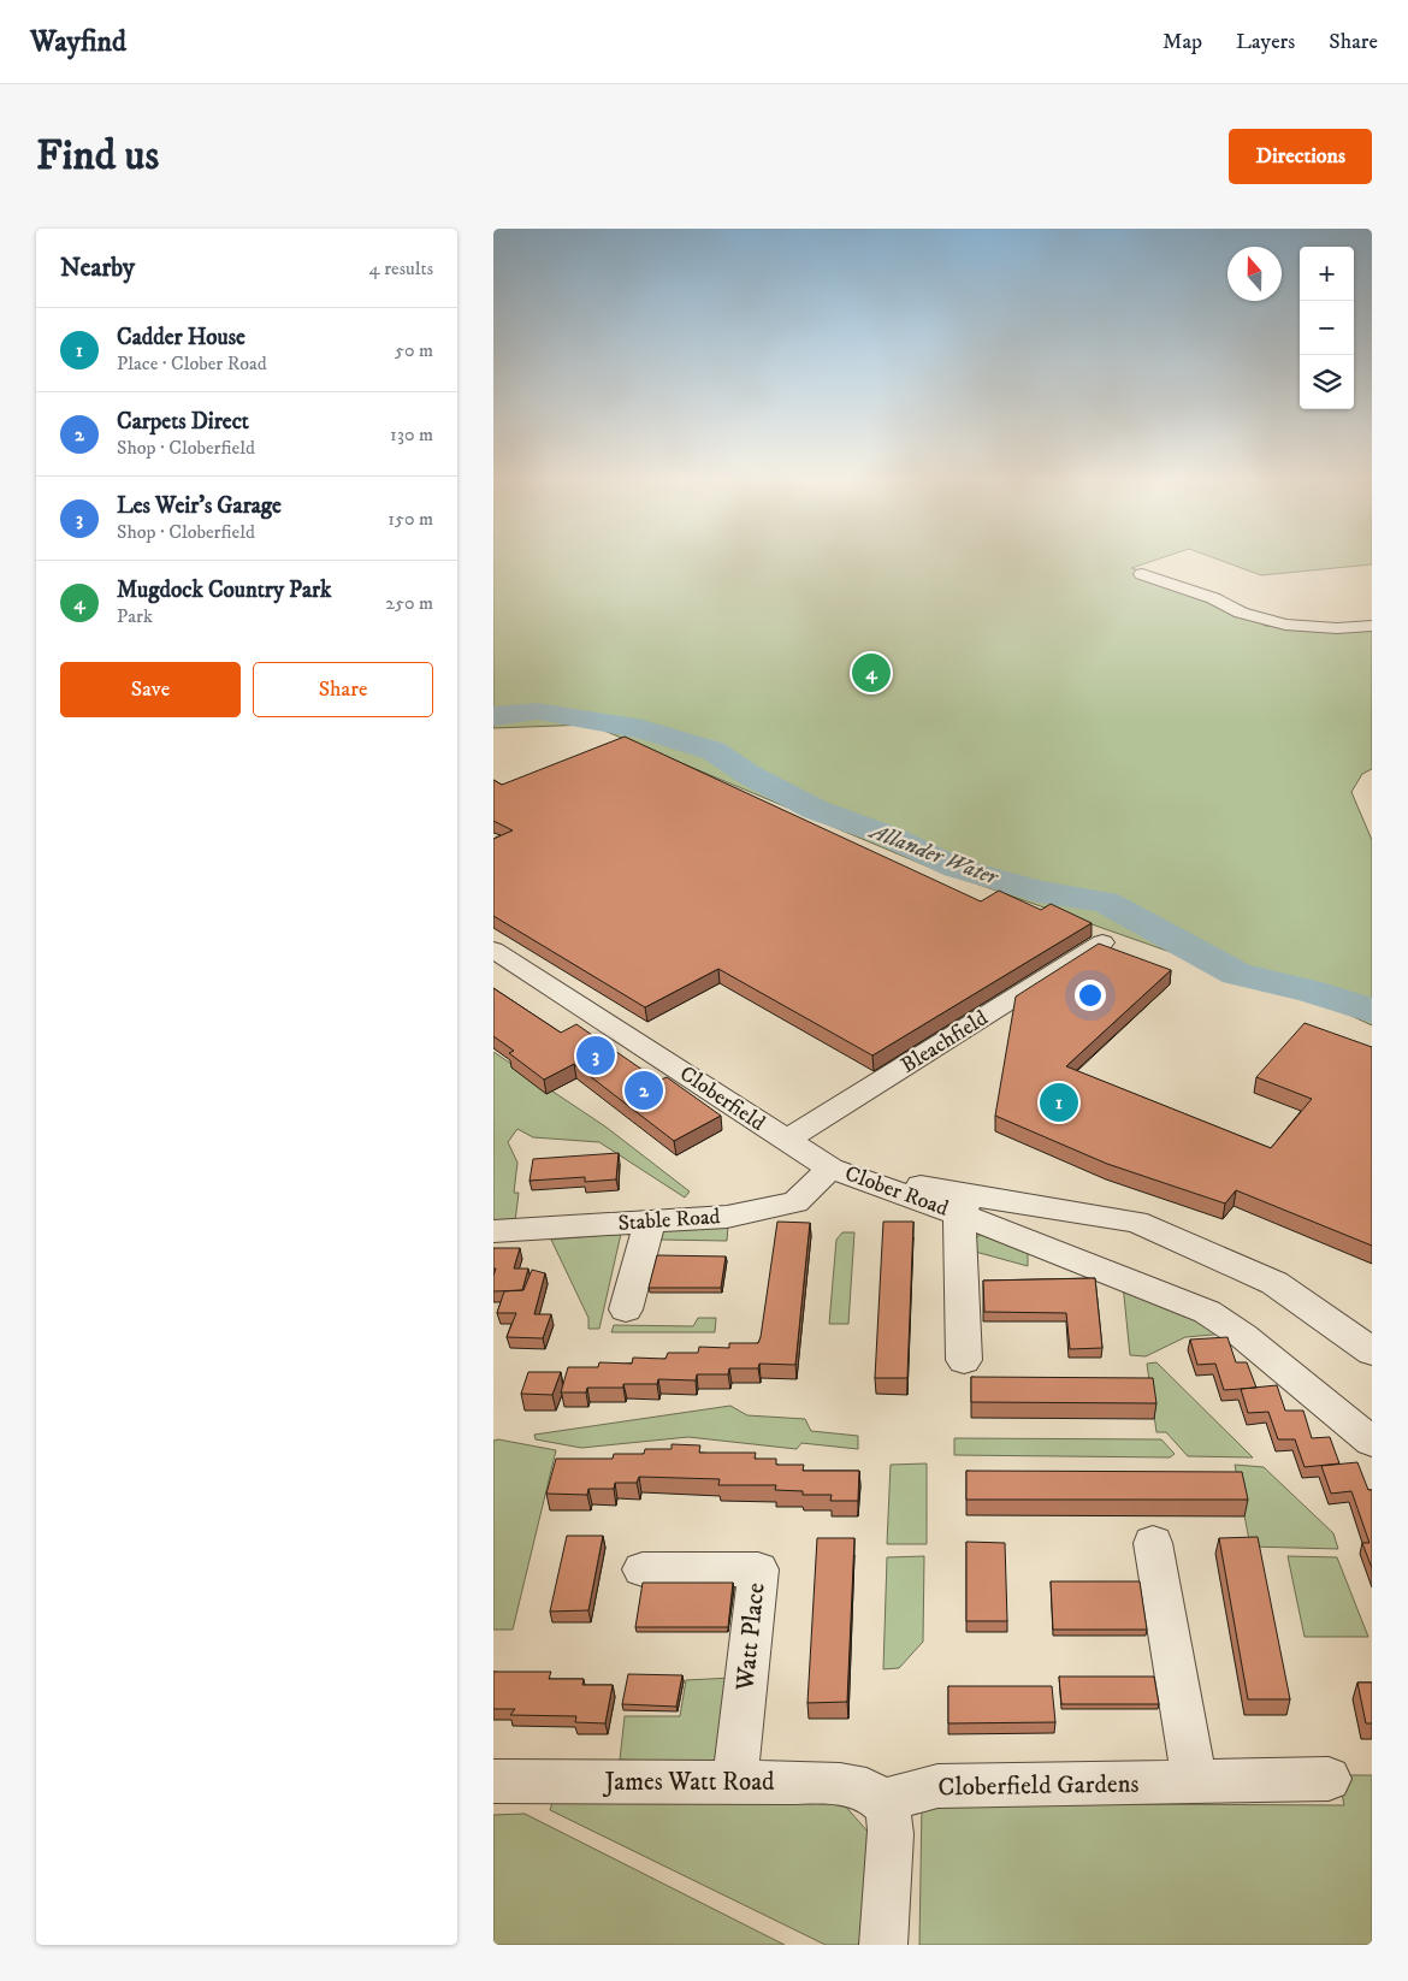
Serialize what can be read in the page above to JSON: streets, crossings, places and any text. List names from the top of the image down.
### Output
{
  "streets": {
    "street": [
      "Bleachfield",
      "Cloberfield",
      "Clober Road",
      "Stable Road",
      "Watt Place",
      "James Watt Road",
      "Cloberfield Gardens"
    ]
  },
  "crossings": [
    ["Bleachfield", "Cloberfield"],
    ["Cloberfield", "Clober Road"],
    ["Cloberfield", "Stable Road"],
    ["Clober Road", "Stable Road"],
    ["Watt Place", "James Watt Road"],
    ["James Watt Road", "Cloberfield Gardens"]
  ],
  "water": ["Allander Water"],
  "north": "top",
  "page": {
    "header": "Wayfind",
    "nav": ["Map", "Layers", "Share"],
    "buttons": [
      "Directions",
      ["Save", "Share"]
    ],
    "title": "Find us",
    "heading": ["Nearby", "4 results"],
    "map_buttons": ["+", "−"],
    "list": [
      {
        "mark": "1",
        "name": "Cadder House",
        "note": "Place · Clober Road",
        "value": "50 m"
      },
      {
        "mark": "2",
        "name": "Carpets Direct",
        "note": "Shop · Cloberfield",
        "value": "130 m"
      },
      {
        "mark": "3",
        "name": "Les Weir's Garage",
        "note": "Shop · Cloberfield",
        "value": "150 m"
      },
      {
        "mark": "4",
        "name": "Mugdock Country Park",
        "note": "Park",
        "value": "250 m"
      }
    ],
    "pins": [
      "4",
      "3",
      "2",
      "1"
    ]
  }
}
